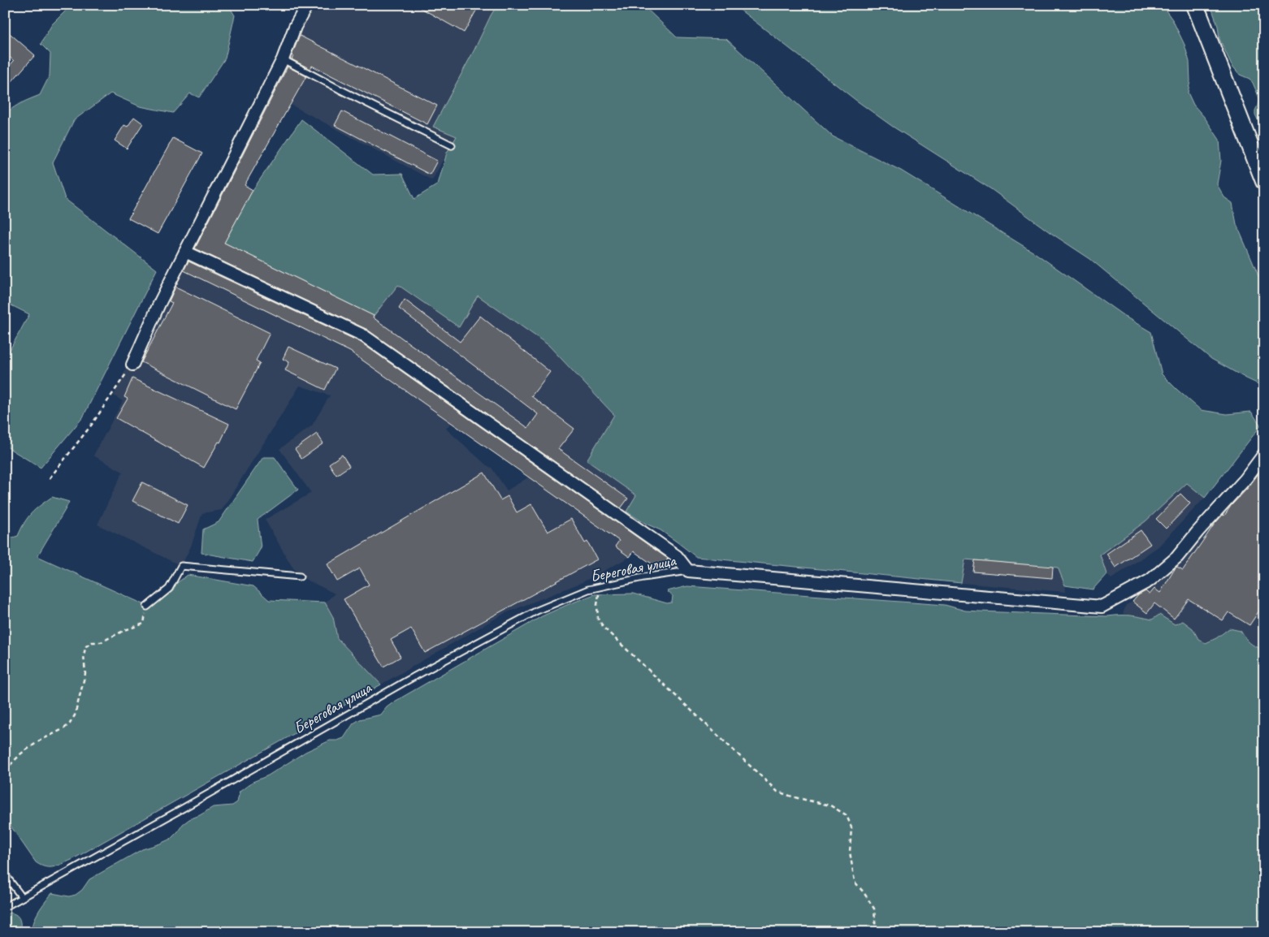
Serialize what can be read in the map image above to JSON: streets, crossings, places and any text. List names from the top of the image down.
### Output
{
  "streets": {
    "lane": ["Береговая улица"]
  }
}
